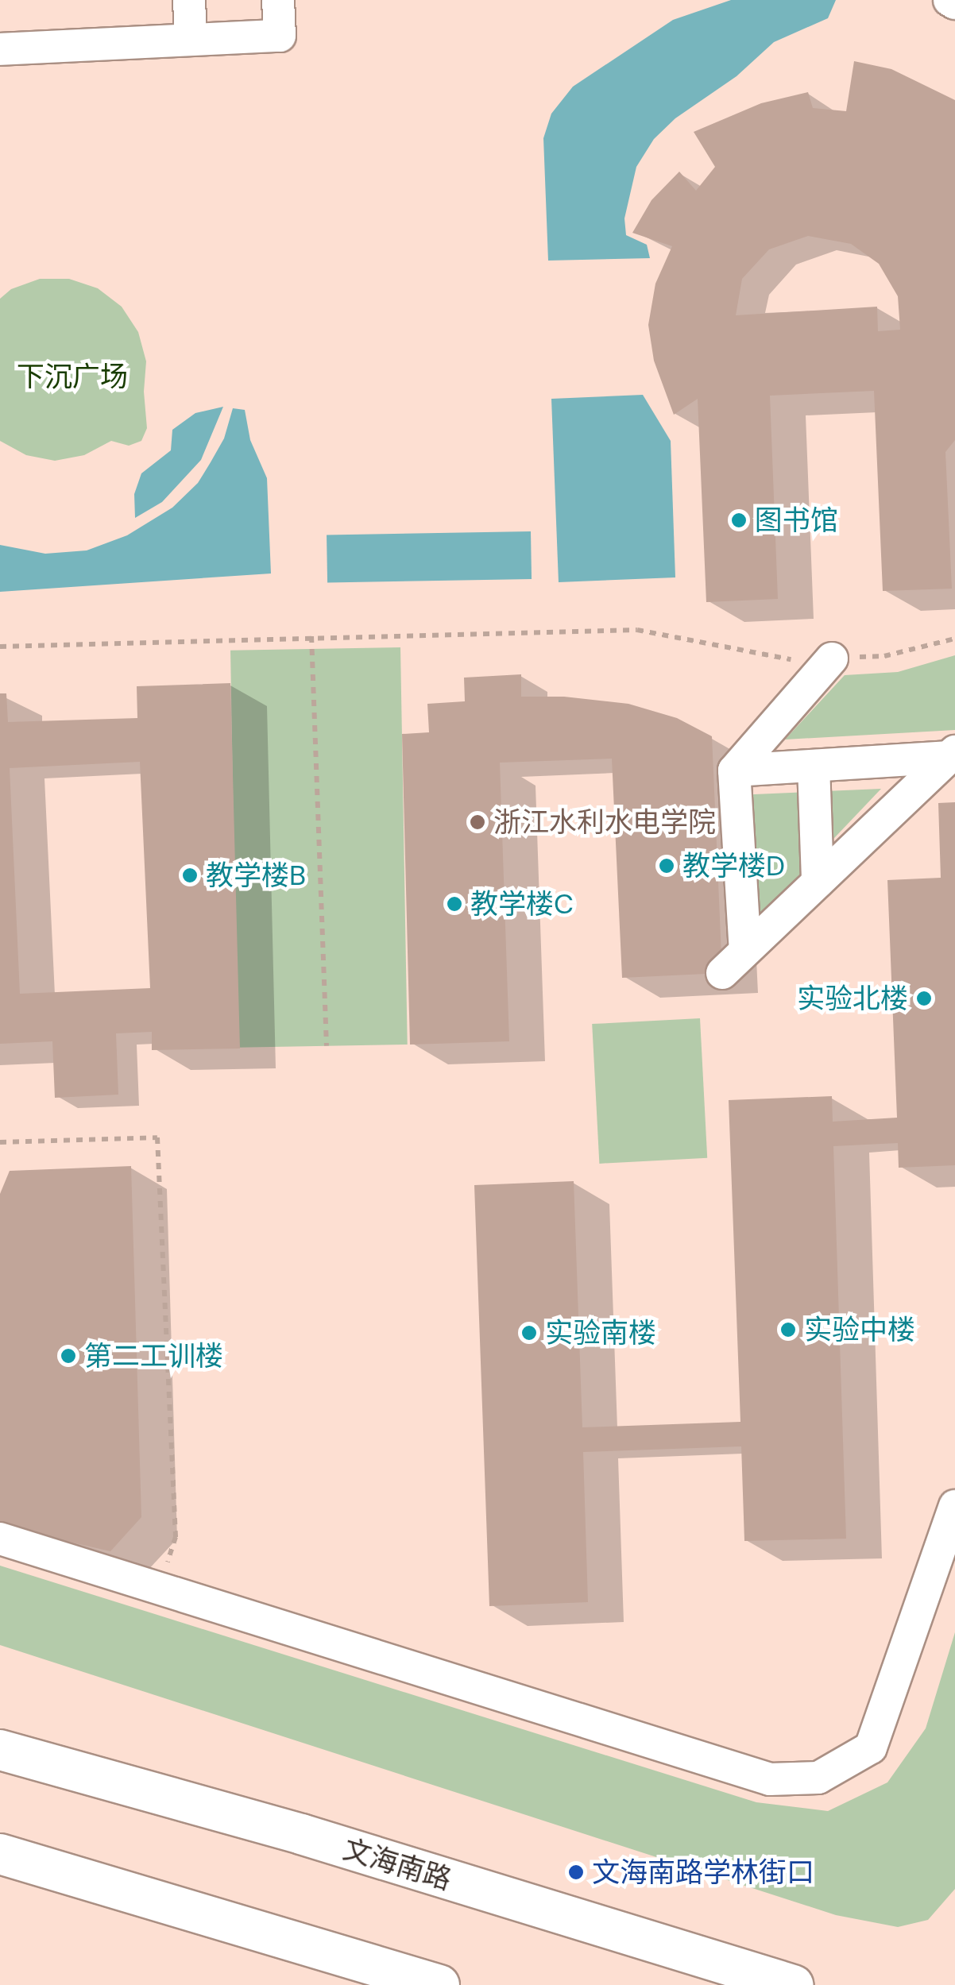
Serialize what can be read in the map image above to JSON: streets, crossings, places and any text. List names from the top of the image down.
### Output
{
  "streets": {
    "main road": ["文海南路"]
  },
  "parks": ["下沉广场"],
  "places": [
    "图书馆",
    "浙江水利水电学院",
    "教学楼D",
    "教学楼B",
    "教学楼C",
    "实验北楼",
    "实验中楼",
    "实验南楼",
    "第二工训楼",
    "文海南路学林街口"
  ]
}
